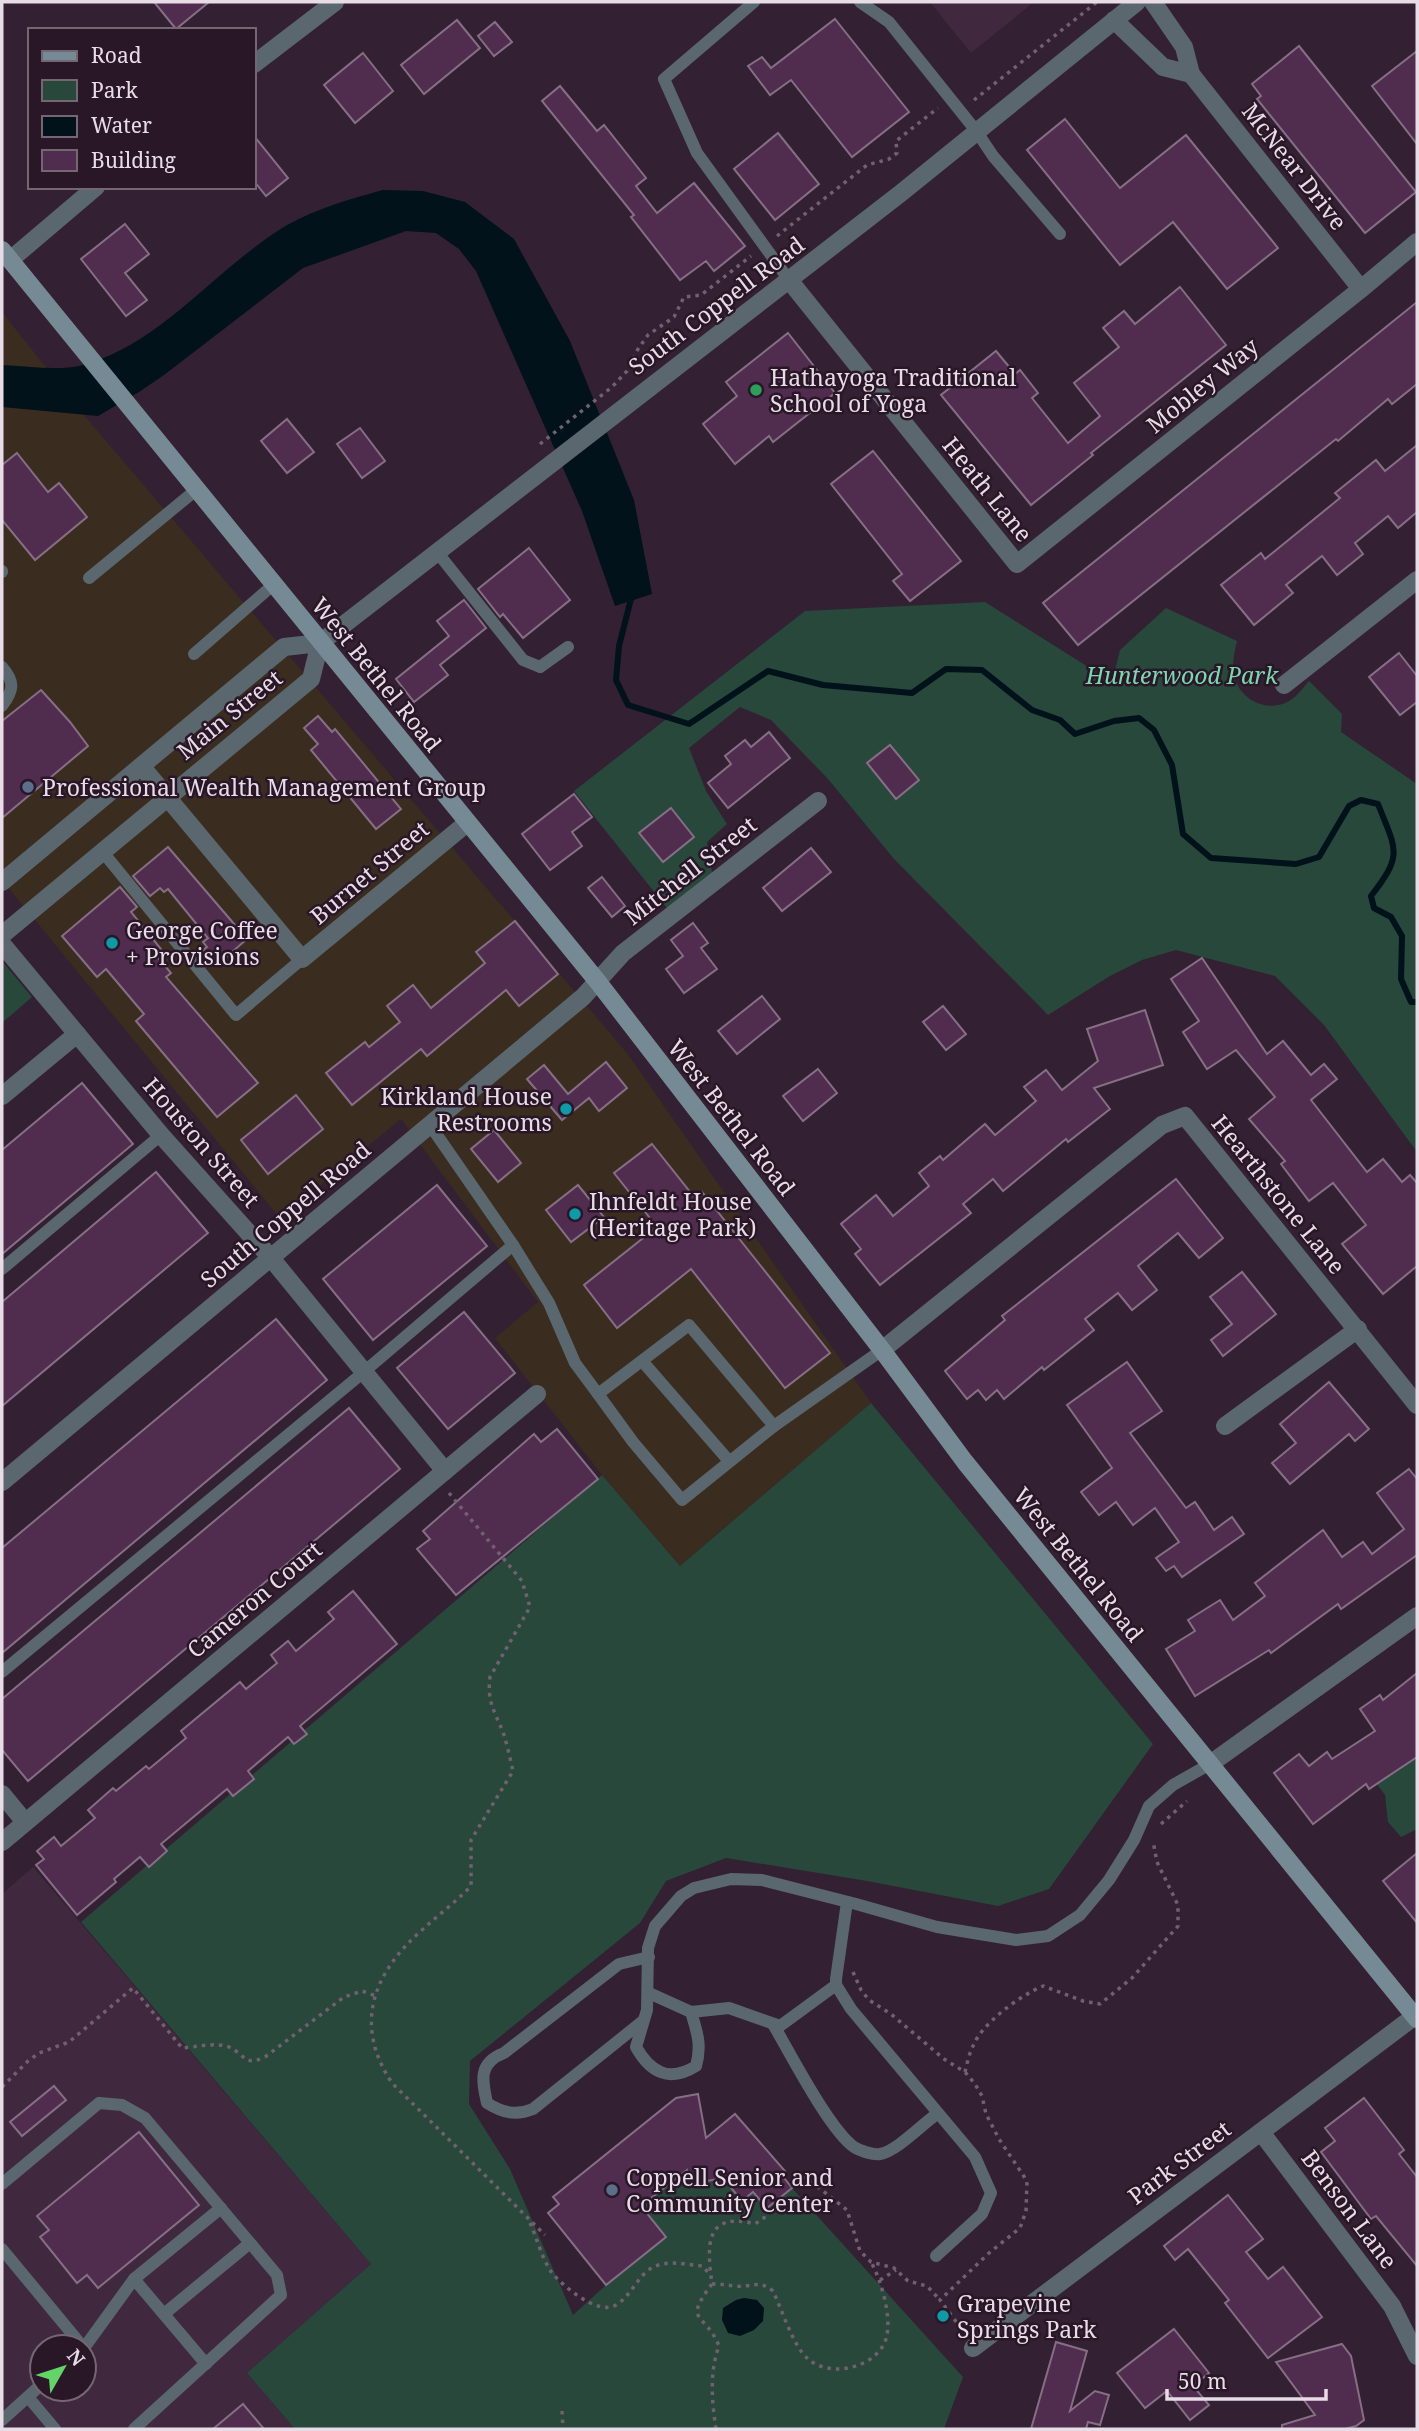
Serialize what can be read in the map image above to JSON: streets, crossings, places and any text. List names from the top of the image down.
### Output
{
  "streets": {
    "main road": ["West Bethel Road"],
    "street": [
      "McNear Drive",
      "South Coppell Road",
      "Mobley Way",
      "Heath Lane",
      "Main Street",
      "Mitchell Street",
      "Burnet Street",
      "Houston Street",
      "Hearthstone Lane",
      "Cameron Court",
      "Park Street",
      "Benson Lane"
    ]
  },
  "crossings": [
    ["McNear Drive", "Mobley Way"],
    ["South Coppell Road", "Heath Lane"],
    ["South Coppell Road", "West Bethel Road"],
    ["South Coppell Road", "Main Street"],
    ["South Coppell Road", "Mitchell Street"],
    ["South Coppell Road", "Houston Street"],
    ["Mobley Way", "Heath Lane"],
    ["West Bethel Road", "Main Street"],
    ["West Bethel Road", "Mitchell Street"],
    ["West Bethel Road", "Burnet Street"],
    ["West Bethel Road", "Hearthstone Lane"],
    ["West Bethel Road", "Park Street"],
    ["Houston Street", "Cameron Court"],
    ["Park Street", "Benson Lane"]
  ],
  "parks": ["Hunterwood Park"],
  "places": [
    "Hathayoga Traditional School of Yoga",
    "Professional Wealth Management Group",
    "George Coffee + Provisions",
    "Kirkland House Restrooms",
    "Ihnfeldt House (Heritage Park)",
    "Coppell Senior and Community Center",
    "Grapevine Springs Park"
  ],
  "legend": [
    "Road",
    "Park",
    "Water",
    "Building"
  ],
  "scale_bar": "50 m",
  "north": "top right"
}
